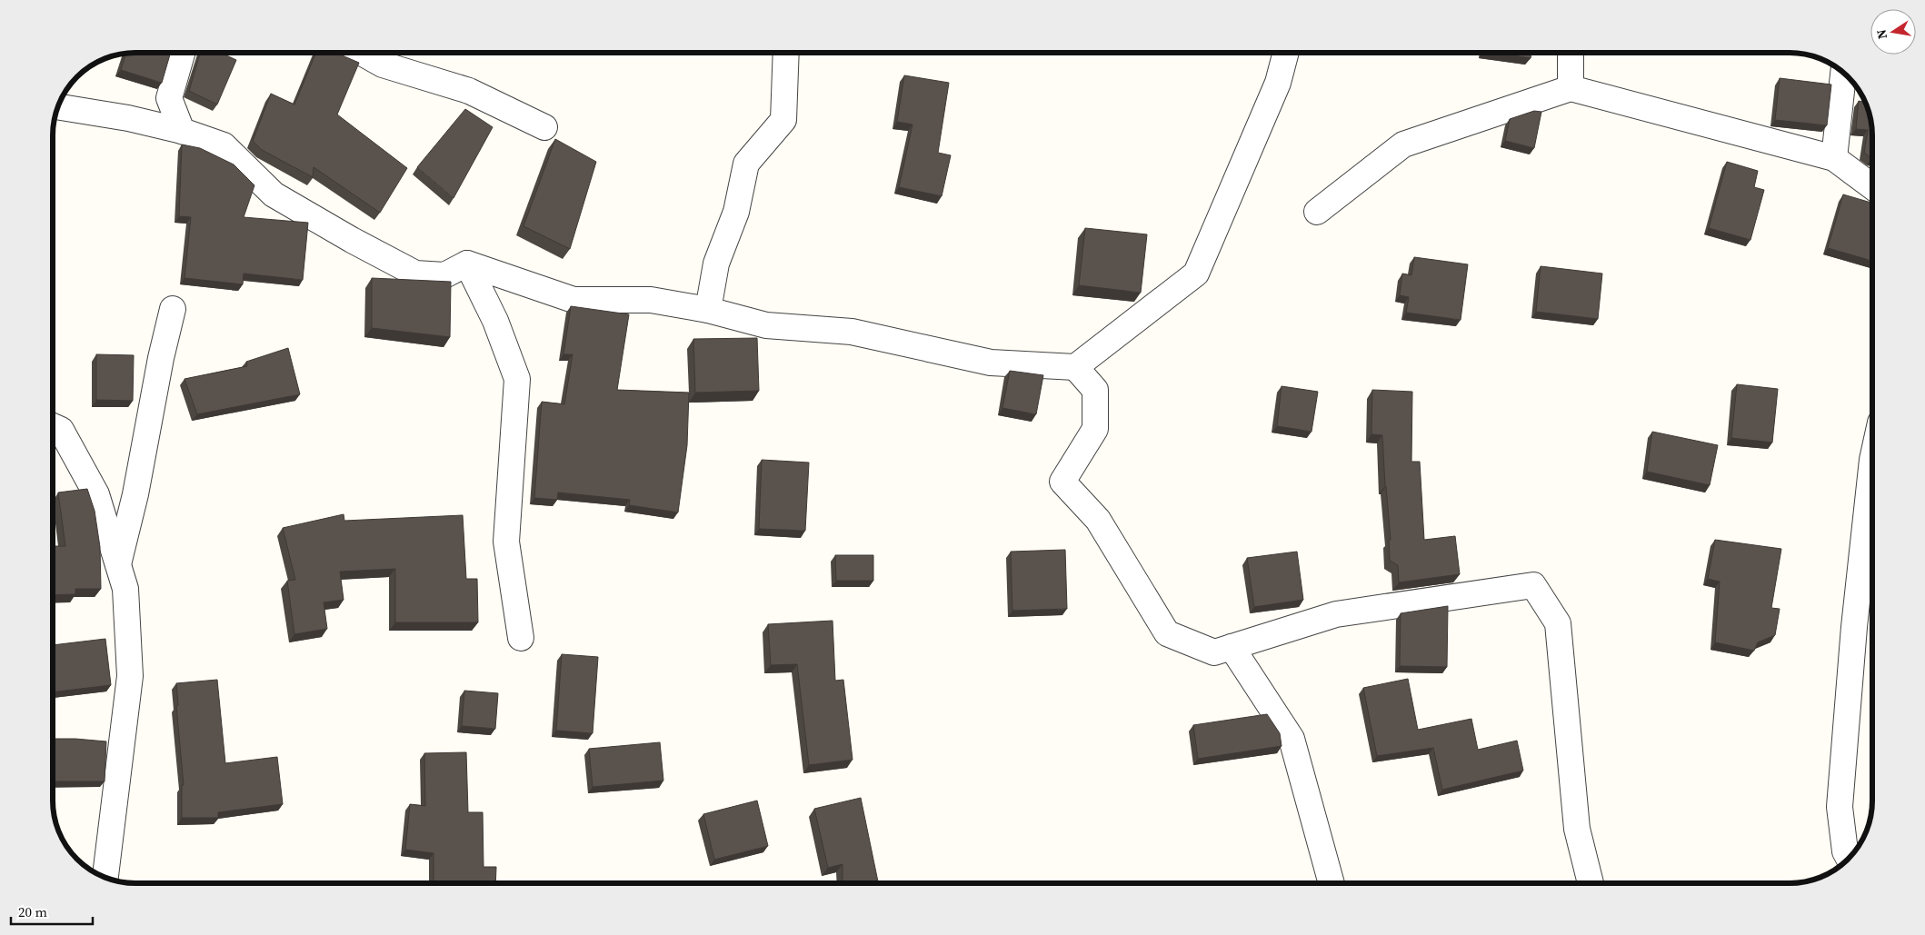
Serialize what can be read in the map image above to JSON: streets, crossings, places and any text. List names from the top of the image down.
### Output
{
  "scale_bar": "20 m",
  "north": "left"
}
